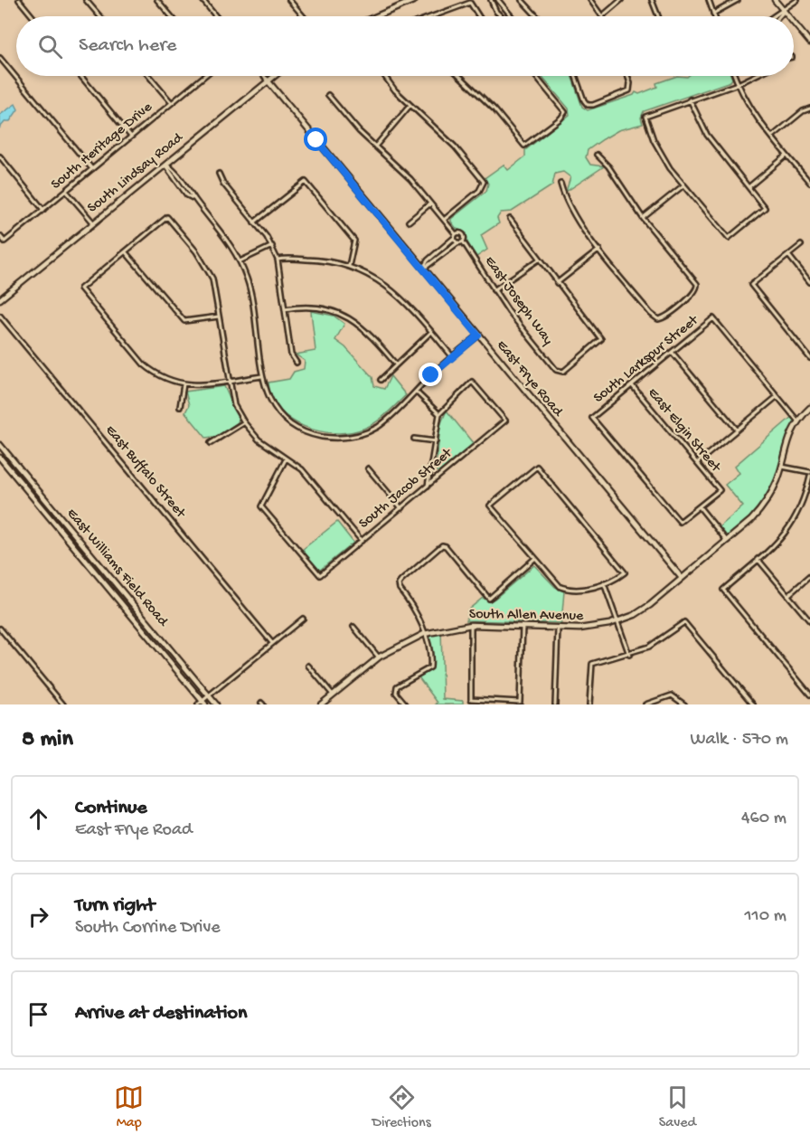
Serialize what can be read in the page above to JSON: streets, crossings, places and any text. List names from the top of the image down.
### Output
{
  "streets": {
    "street": [
      "South Heritage Drive",
      "South Lindsay Road",
      "East Joseph Way",
      "South Larkspur Street",
      "East Frye Road",
      "East Elgin Street",
      "East Buffalo Street",
      "South Jacob Street",
      "East Williams Field Road",
      "South Allen Avenue"
    ]
  },
  "crossings": [
    ["South Lindsay Road", "East Frye Road"],
    ["South Larkspur Street", "East Elgin Street"],
    ["East Frye Road", "South Allen Avenue"]
  ],
  "page": {
    "search": "Search here",
    "heading": ["8 min", "Walk · 570 m"],
    "list": [
      ["Continue", "East Frye Road", "460 m"],
      ["Turn right", "South Corrine Drive", "110 m"],
      "Arrive at destination"
    ],
    "nav": ["Map", "Directions", "Saved"]
  }
}
